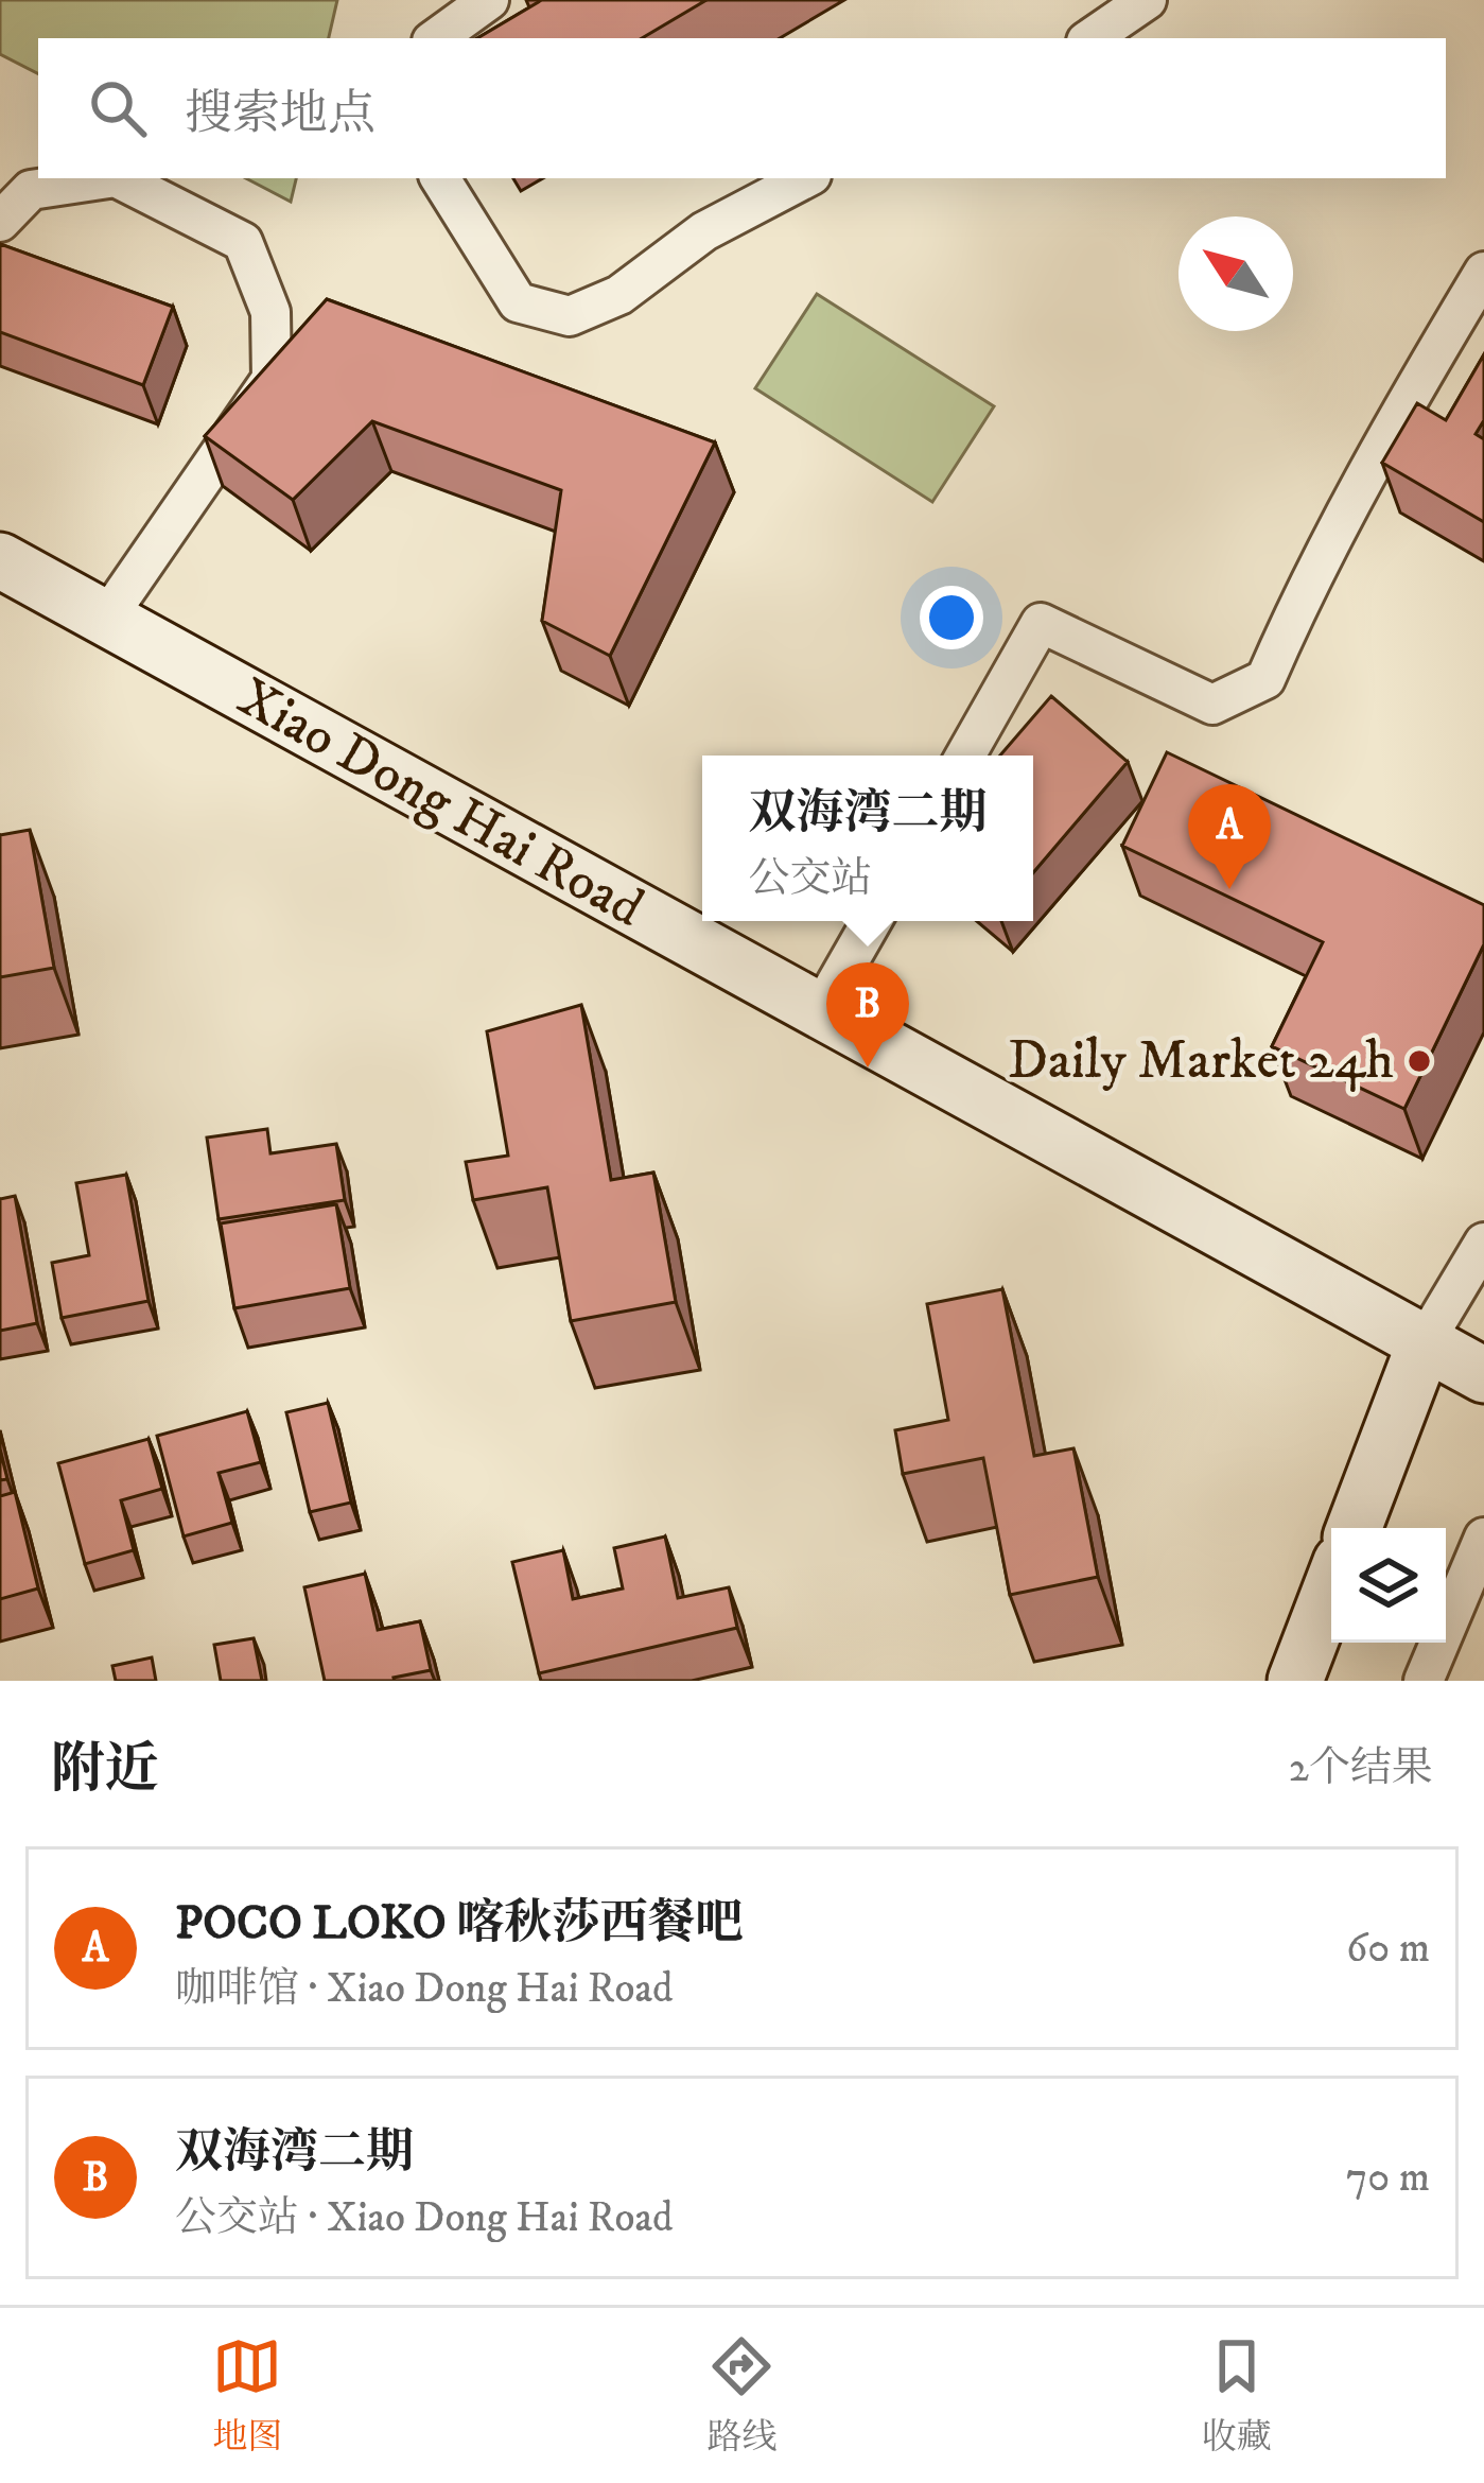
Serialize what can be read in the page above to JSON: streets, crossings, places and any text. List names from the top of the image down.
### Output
{
  "streets": {
    "main road": ["Xiao Dong Hai Road"]
  },
  "places": ["Daily Market 24h"],
  "north": "top left",
  "page": {
    "search": "搜索地点",
    "popup": ["双海湾二期", "公交站"],
    "pins": ["A", "B"],
    "heading": ["附近", "2个结果"],
    "list": [
      {
        "mark": "A",
        "name": "POCO LOKO 喀秋莎西餐吧",
        "note": "咖啡馆 · Xiao Dong Hai Road",
        "value": "60 m"
      },
      {
        "mark": "B",
        "name": "双海湾二期",
        "note": "公交站 · Xiao Dong Hai Road",
        "value": "70 m"
      }
    ],
    "nav": ["地图", "路线", "收藏"]
  }
}
